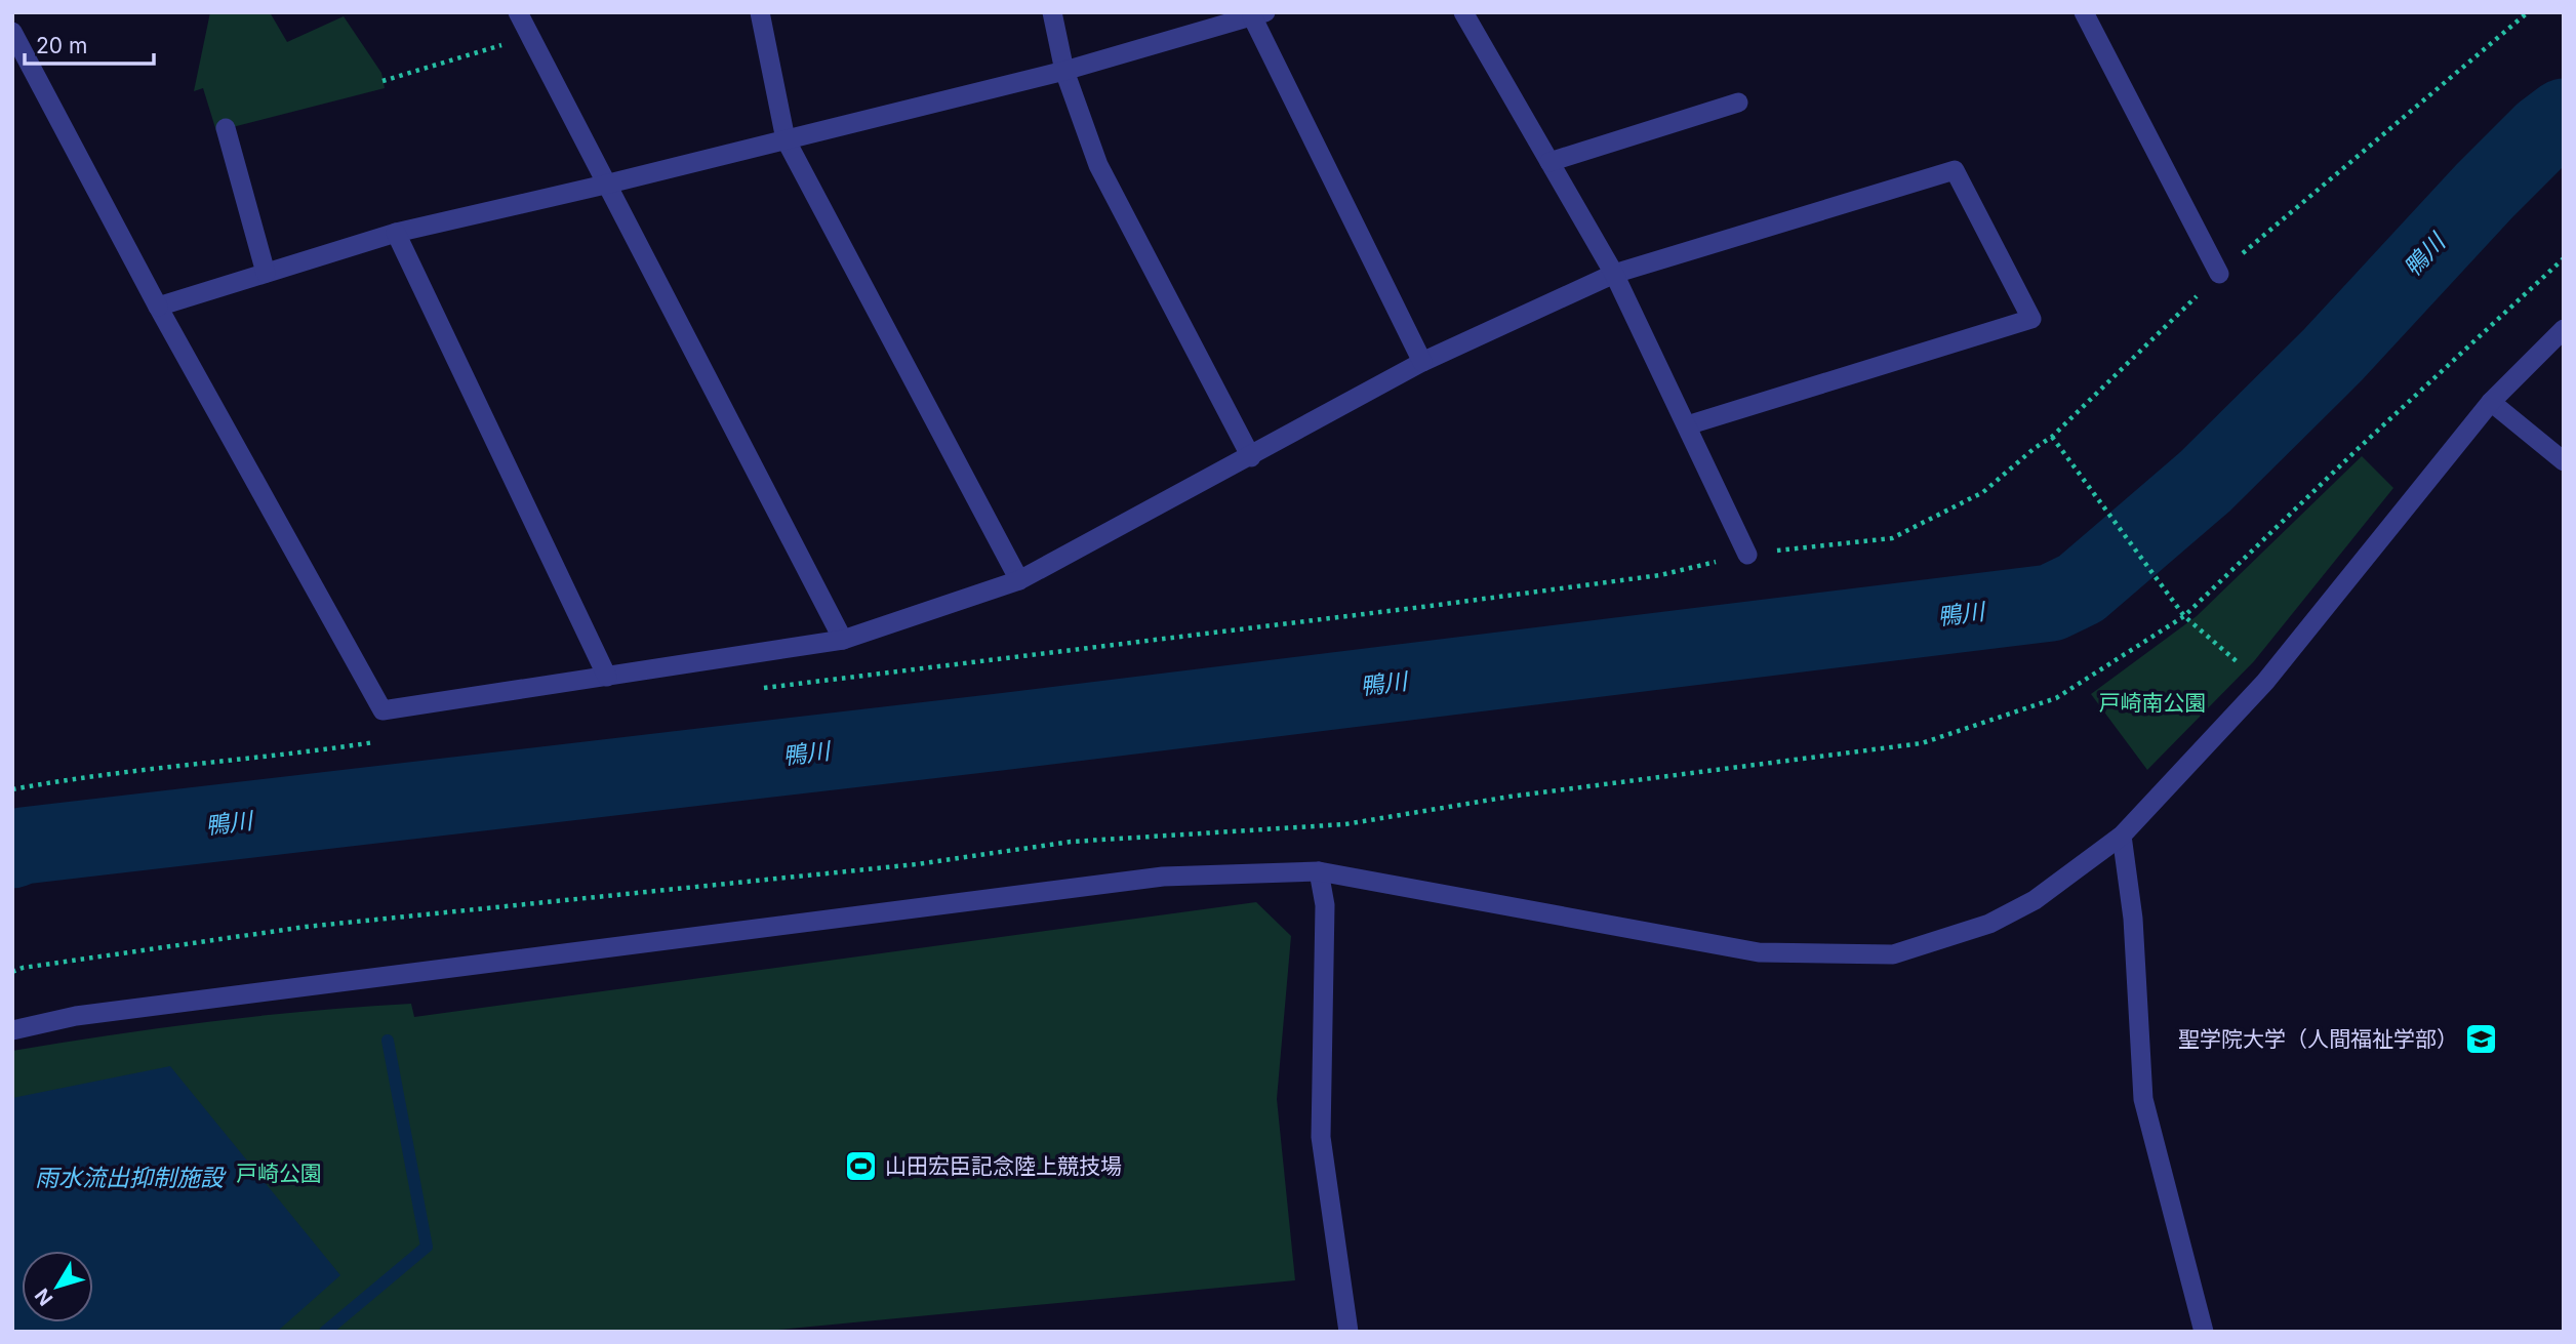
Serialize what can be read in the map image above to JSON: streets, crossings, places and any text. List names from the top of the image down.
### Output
{
  "water": ["鴨川", "雨水流出抑制施設"],
  "parks": ["戸崎南公園", "戸崎公園"],
  "places": {
    "school or university": ["聖学院大学（人間福祉学部）"],
    "sports": ["山田宏臣記念陸上競技場"]
  },
  "scale_bar": "20 m",
  "north": "bottom left"
}
